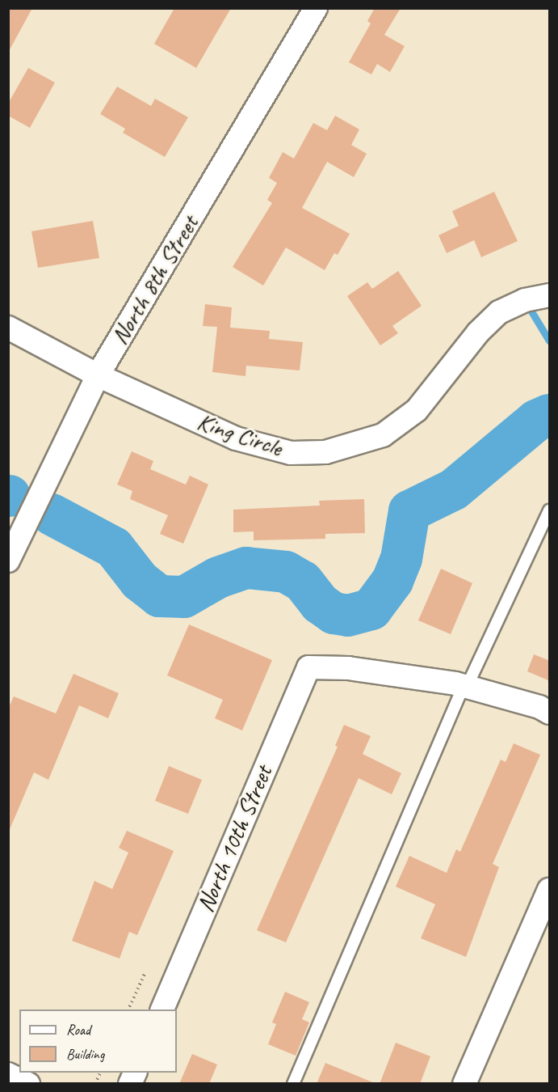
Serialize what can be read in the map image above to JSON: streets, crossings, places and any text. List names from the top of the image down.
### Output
{
  "streets": {
    "street": ["North 8th Street", "King Circle", "North 10th Street"]
  },
  "crossings": [
    ["North 8th Street", "King Circle"]
  ],
  "legend": ["Road", "Building"]
}
